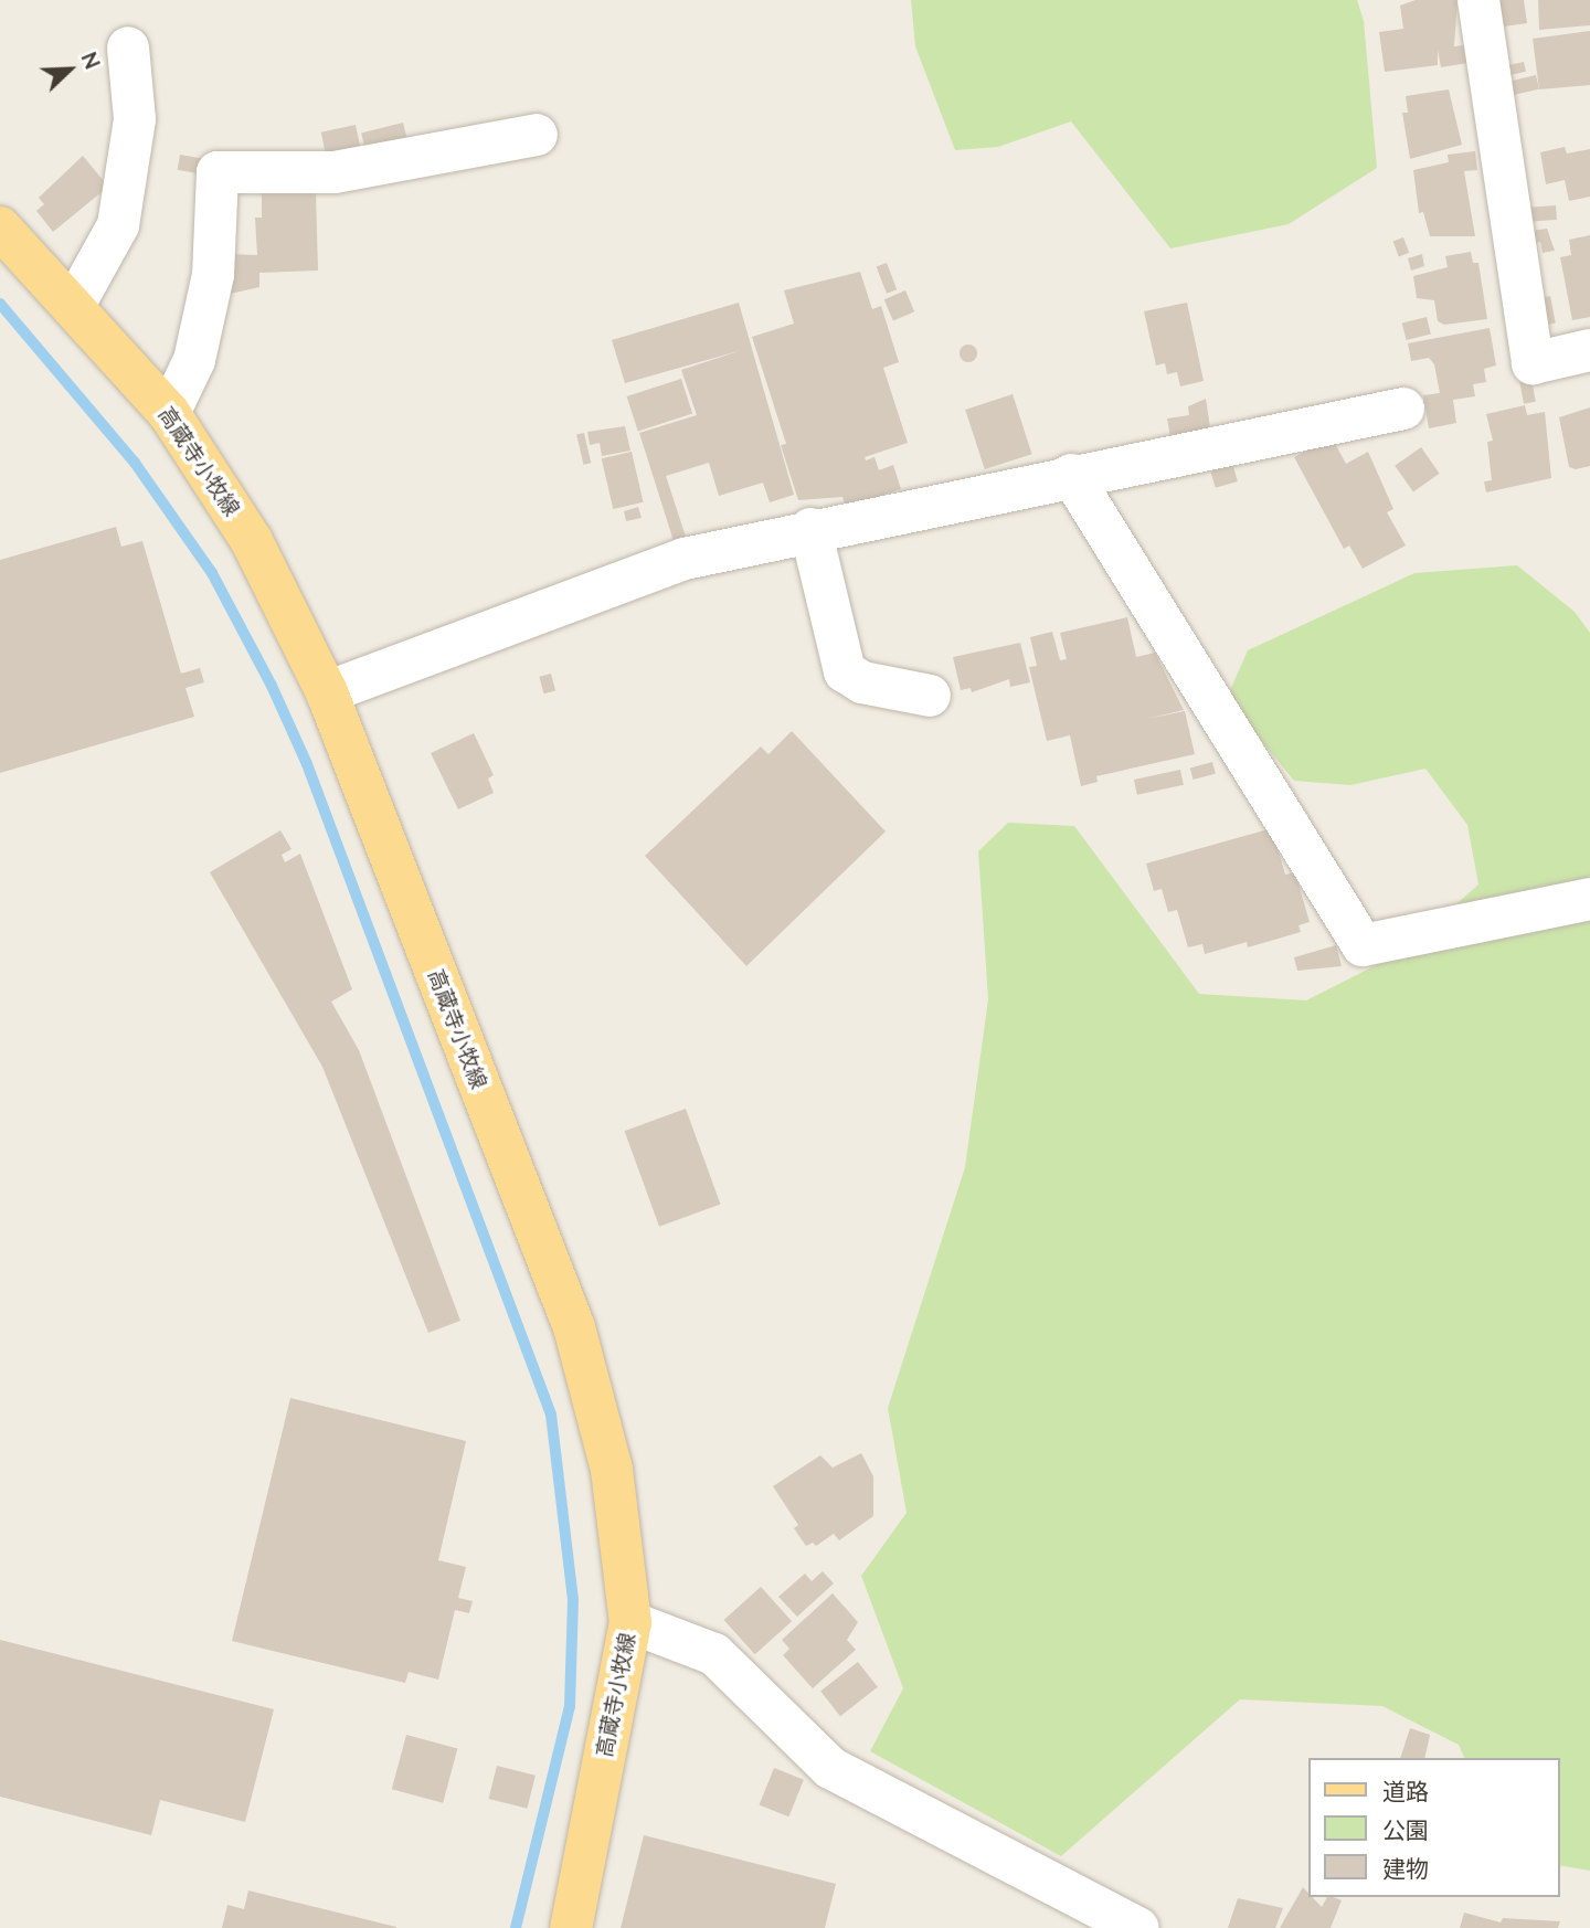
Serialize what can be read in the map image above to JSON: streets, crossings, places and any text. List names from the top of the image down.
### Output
{
  "streets": {
    "main road": ["高蔵寺小牧線"]
  },
  "legend": ["道路", "公園", "建物"],
  "north": "top right"
}
